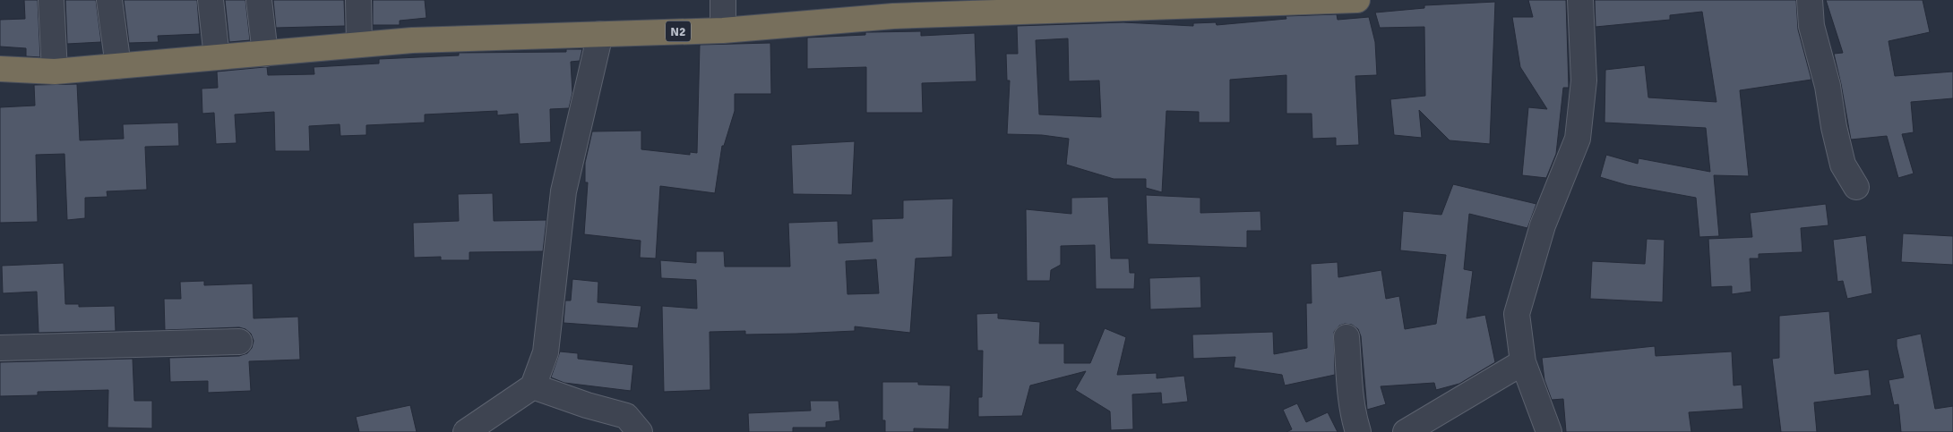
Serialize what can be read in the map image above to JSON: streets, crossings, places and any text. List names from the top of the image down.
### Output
{
  "streets": {
    "highway": ["N2"]
  }
}
